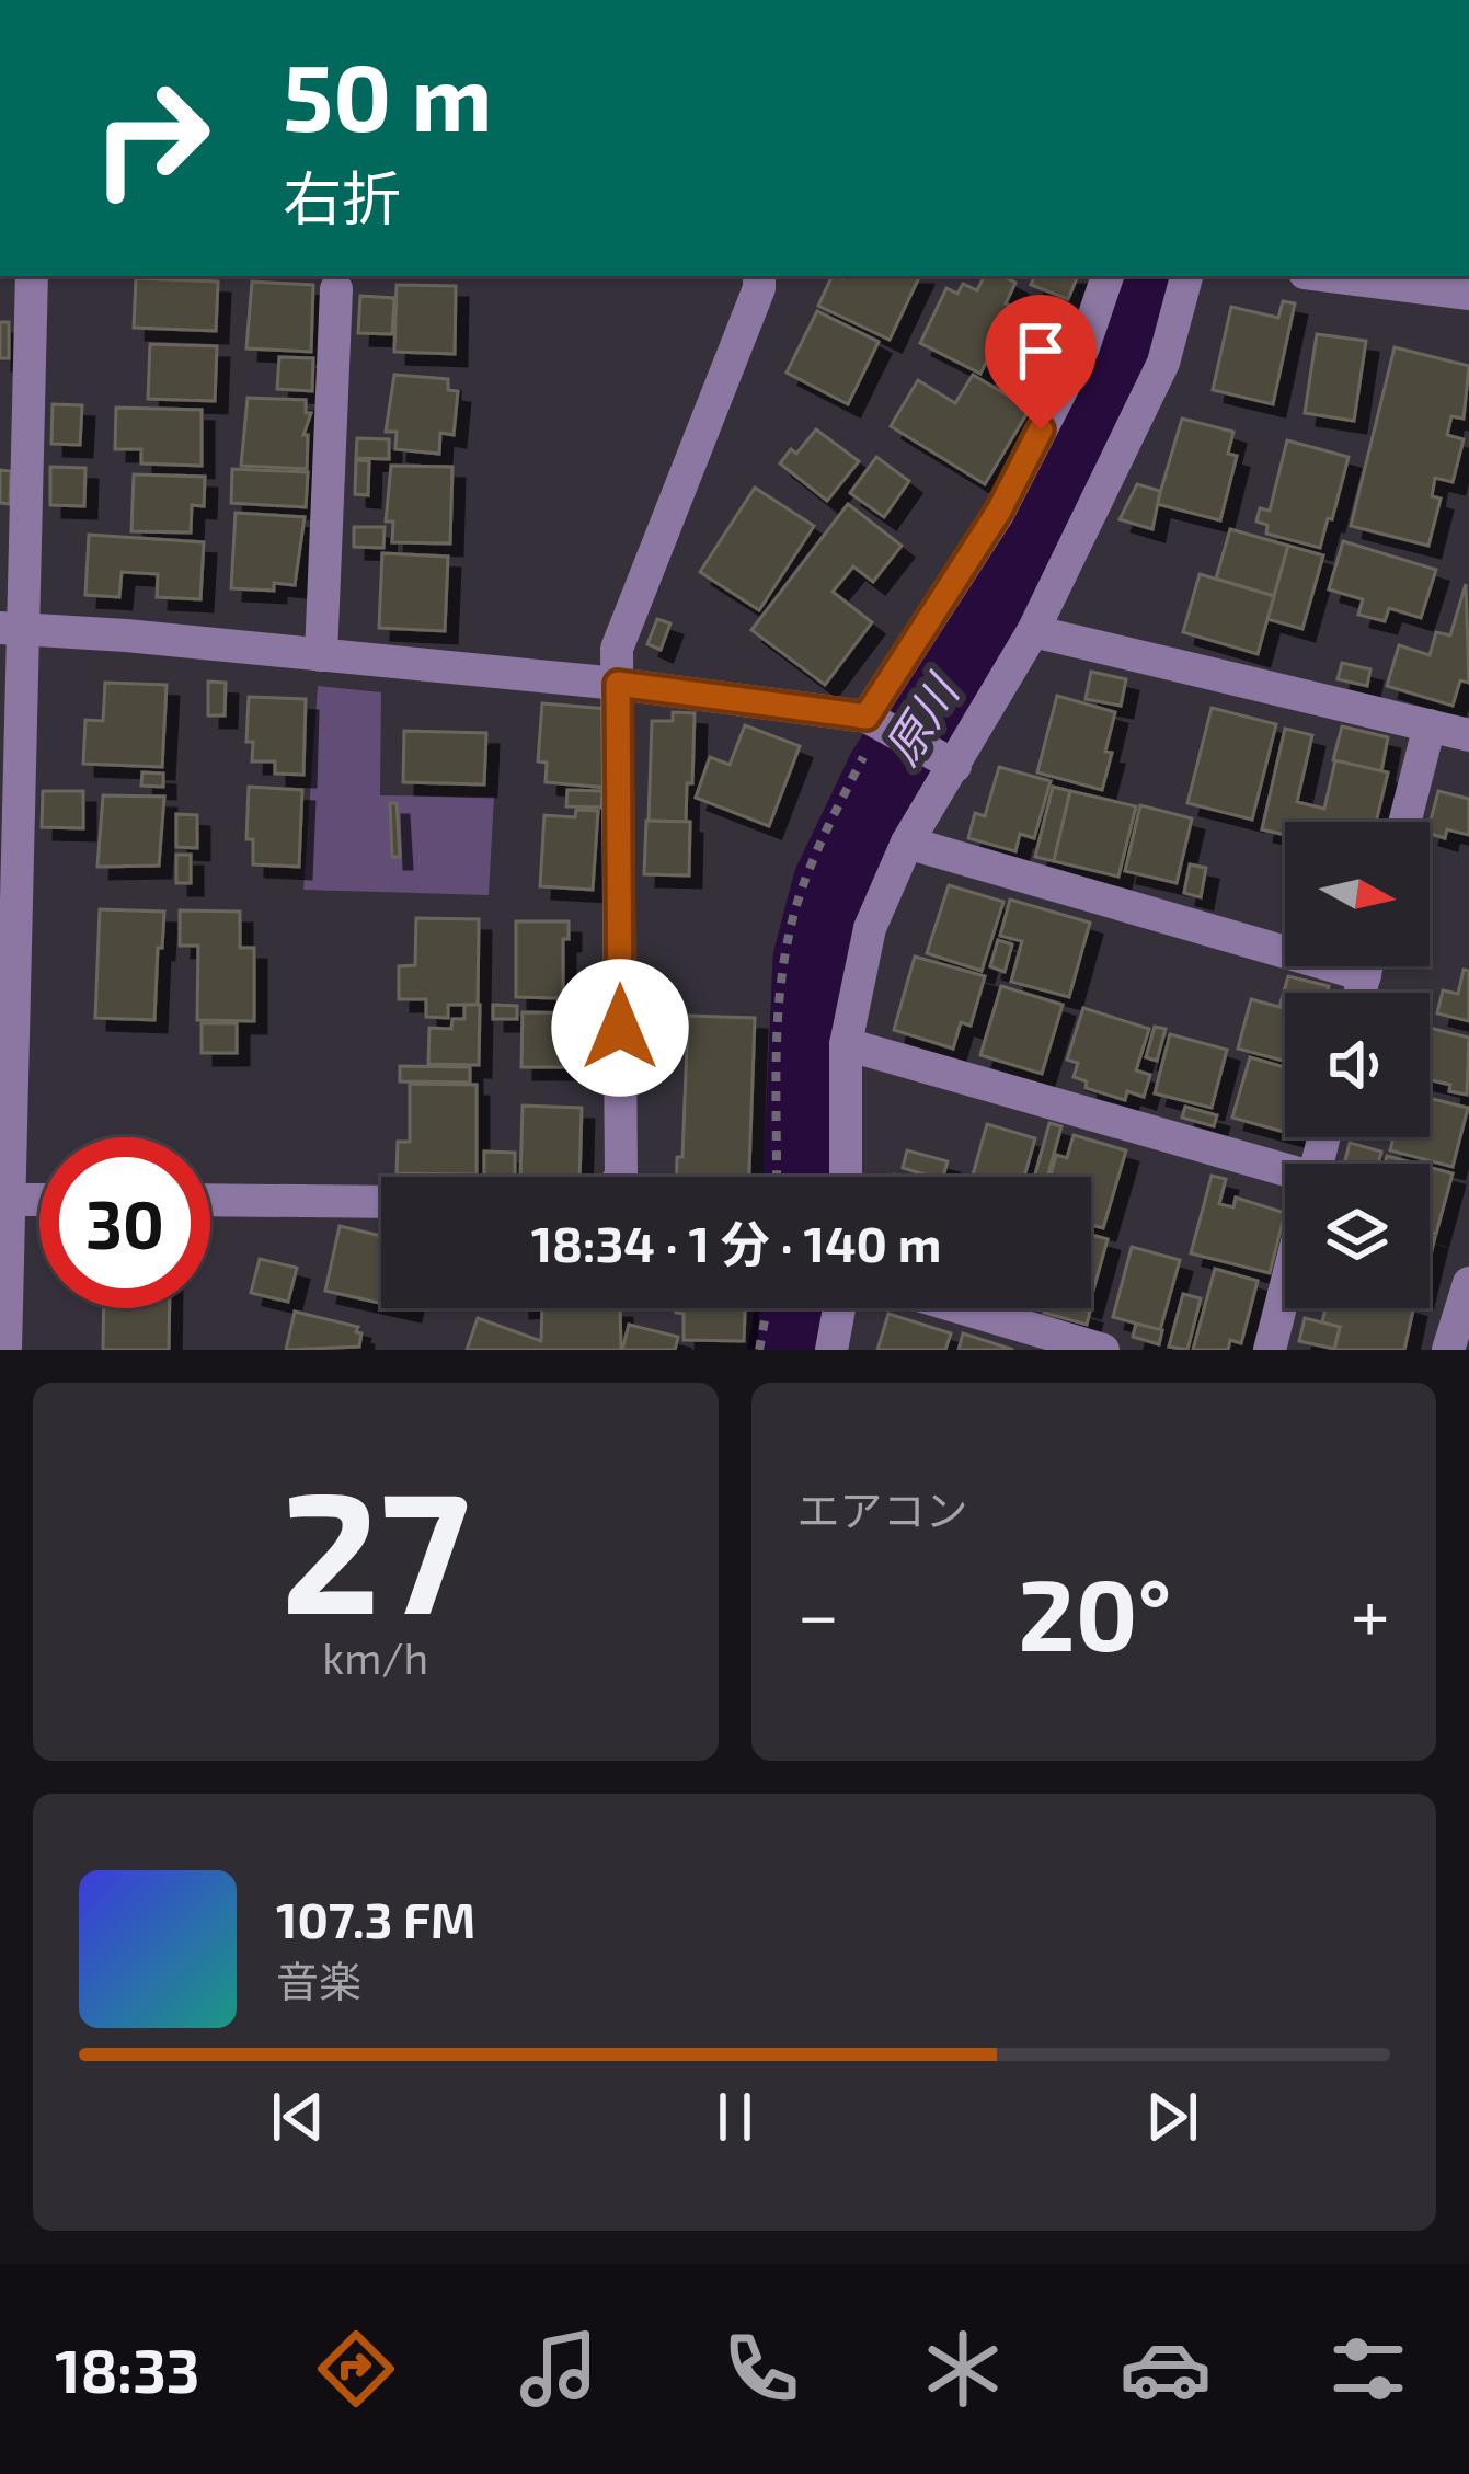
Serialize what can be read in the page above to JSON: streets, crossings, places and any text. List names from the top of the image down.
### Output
{
  "water": ["原川"],
  "north": "right",
  "page": {
    "turn": ["50 m", "右折"],
    "limit": "30",
    "trip": "18:34 · 1 分 · 140 m",
    "tile": [
      ["27", "km/h"],
      "エアコン"
    ],
    "heat": ["−", "20°", "+"],
    "song": ["107.3 FM", "音楽"],
    "tabs": "18:33"
  }
}
